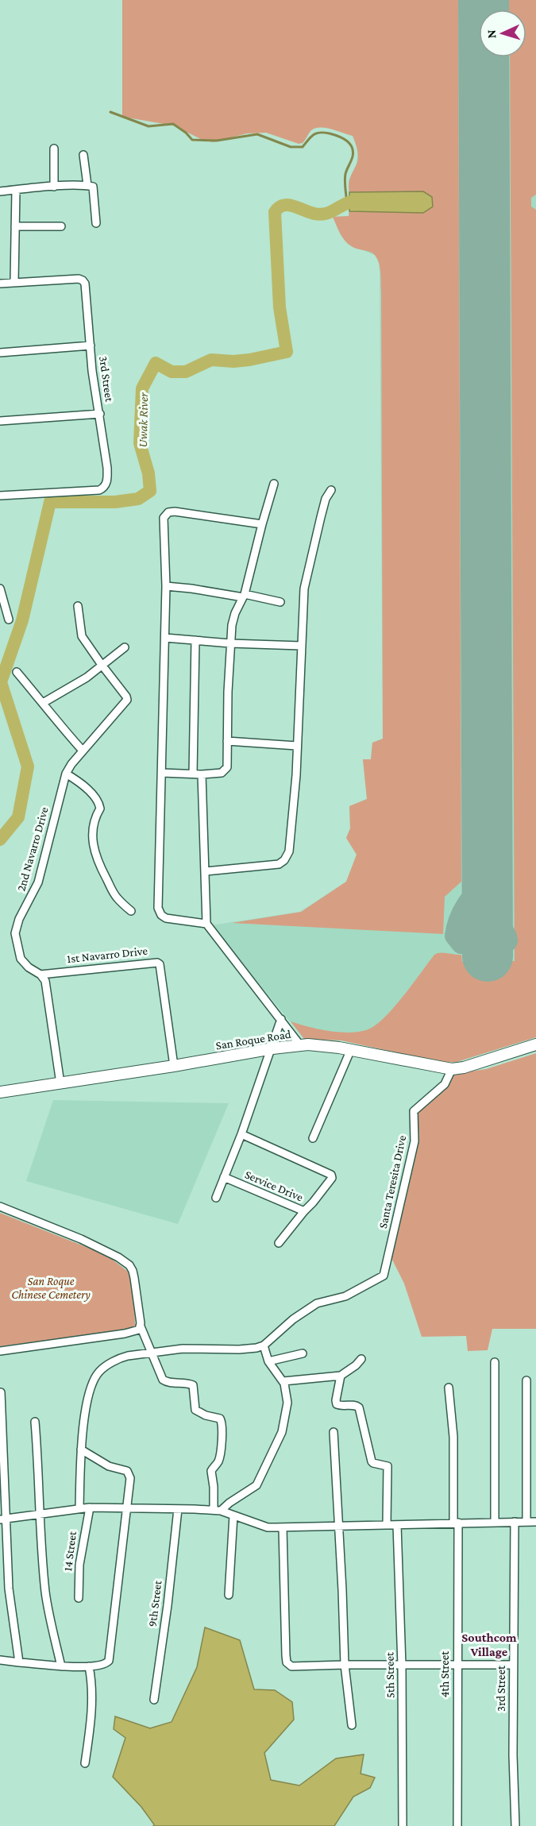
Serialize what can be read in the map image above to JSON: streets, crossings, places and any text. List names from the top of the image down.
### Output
{
  "streets": {
    "main road": ["San Roque Road"],
    "street": [
      "3rd Street",
      "2nd Navarro Drive",
      "1st Navarro Drive",
      "Santa Teresita Drive",
      "Service Drive",
      "14 Street",
      "9th Street",
      "4th Street",
      "5th Street"
    ]
  },
  "crossings": [
    ["2nd Navarro Drive", "1st Navarro Drive"],
    ["1st Navarro Drive", "San Roque Road"],
    ["San Roque Road", "Santa Teresita Drive"]
  ],
  "districts": ["Southcom Village"],
  "water": ["Uwak River"],
  "parks": ["San Roque Chinese Cemetery"],
  "north": "left"
}
